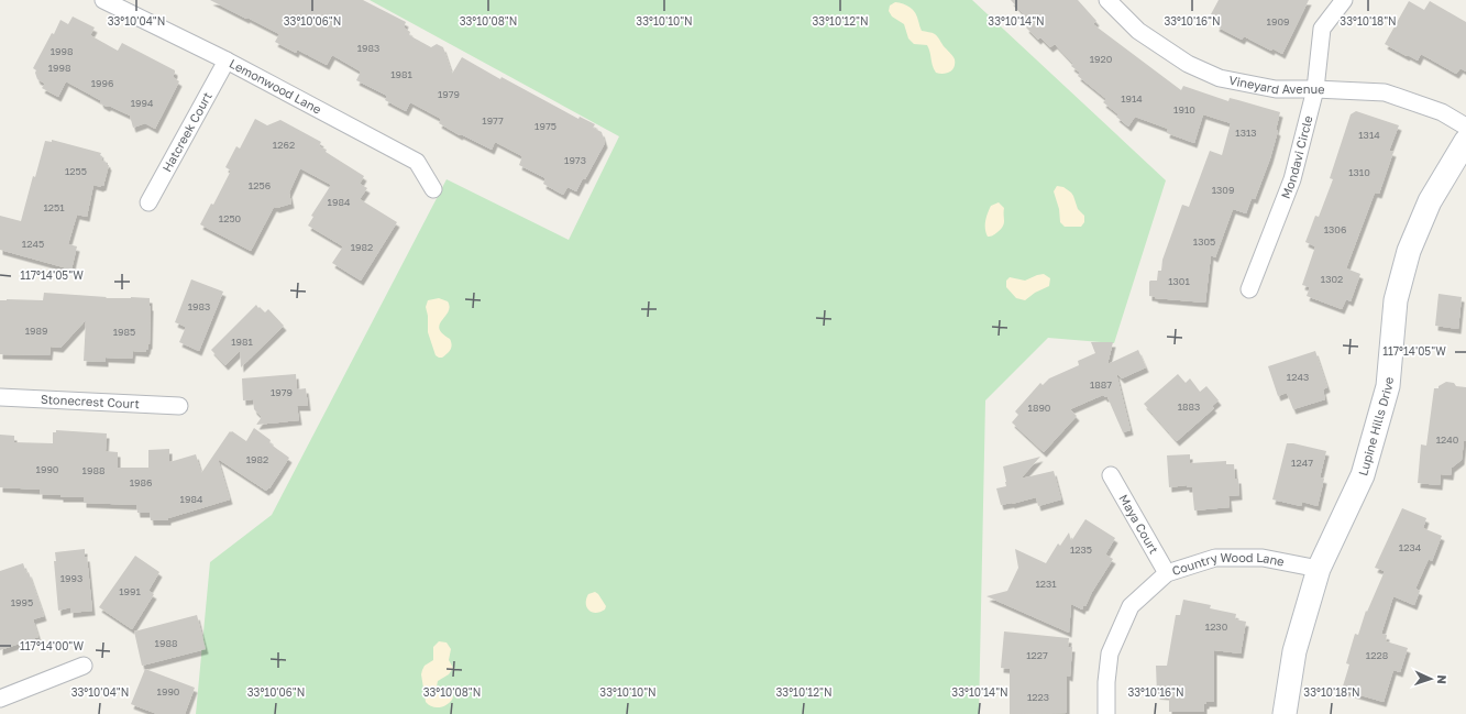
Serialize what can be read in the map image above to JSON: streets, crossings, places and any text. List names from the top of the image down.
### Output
{
  "streets": {
    "street": [
      "Vineyard Avenue",
      "Lemonwood Lane",
      "Hatcreek Court",
      "Mondavi Circle",
      "Stonecrest Court",
      "Lupine Hills Drive",
      "Maya Court",
      "Country Wood Lane"
    ]
  },
  "crossings": [
    ["Vineyard Avenue", "Mondavi Circle"],
    ["Lemonwood Lane", "Hatcreek Court"],
    ["Lupine Hills Drive", "Country Wood Lane"],
    ["Maya Court", "Country Wood Lane"]
  ],
  "house_numbers": [
    "1909",
    "1983",
    "1998",
    "1920",
    "1998",
    "1981",
    "1996",
    "1979",
    "1914",
    "1994",
    "1910",
    "1977",
    "1975",
    "1313",
    "1314",
    "1262",
    "1973",
    "1255",
    "1310",
    "1256",
    "1309",
    "1984",
    "1251",
    "1250",
    "1306",
    "1305",
    "1245",
    "1982",
    "1302",
    "1301",
    "1983",
    "1989",
    "1985",
    "1981",
    "1243",
    "1887",
    "1979",
    "1883",
    "1890",
    "1240",
    "1982",
    "1247",
    "1990",
    "1988",
    "1986",
    "1984",
    "1234",
    "1235",
    "1993",
    "1231",
    "1991",
    "1995",
    "1230",
    "1988",
    "1227",
    "1228",
    "1990",
    "1223"
  ],
  "north": "right",
  "coordinates": [
    "33°10'04\"N",
    "33°10'06\"N",
    "33°10'08\"N",
    "33°10'10\"N",
    "33°10'12\"N",
    "33°10'14\"N",
    "33°10'16\"N",
    "33°10'18\"N",
    "117°14'05\"W",
    "117°14'00\"W"
  ]
}
